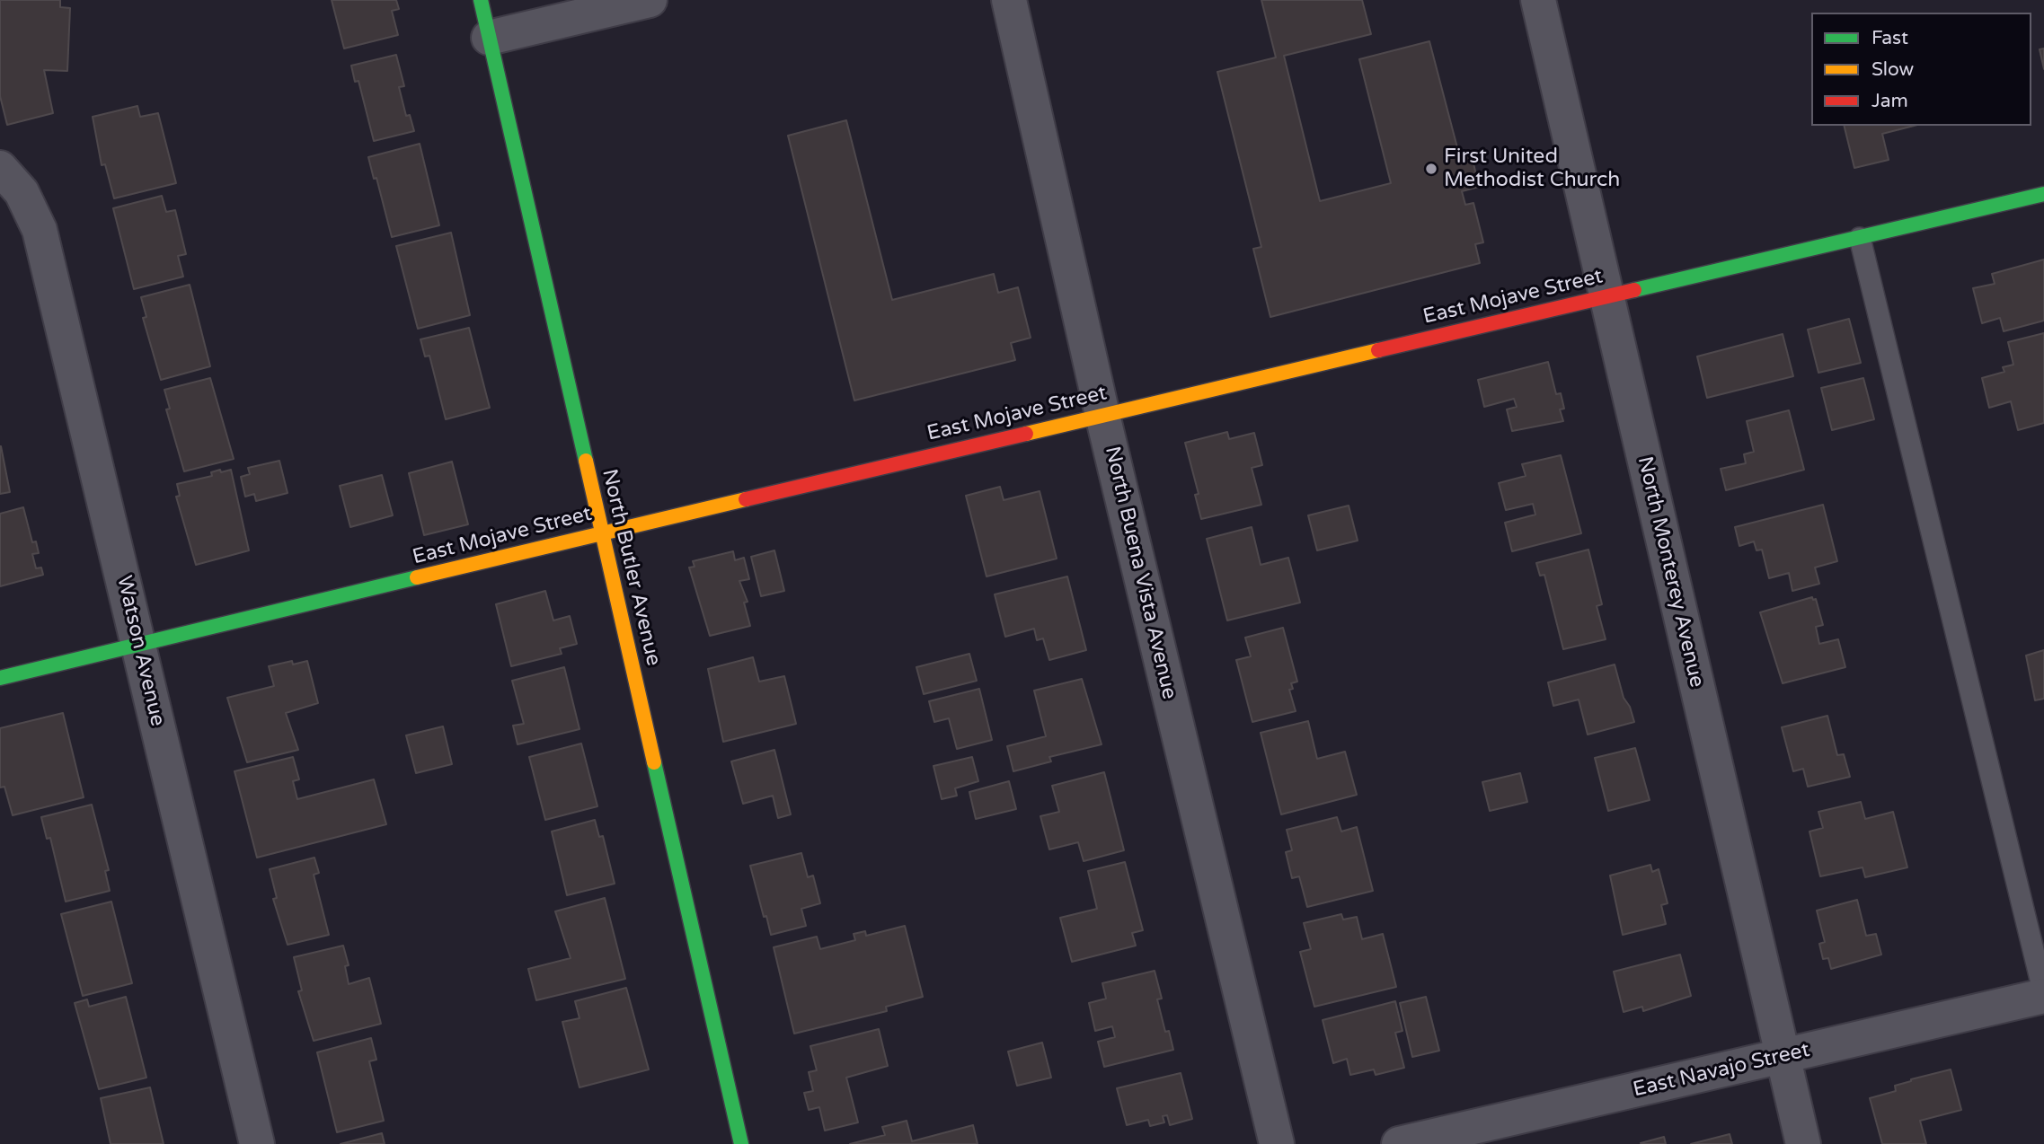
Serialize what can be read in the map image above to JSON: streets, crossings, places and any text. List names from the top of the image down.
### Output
{
  "streets": {
    "street": [
      "East Mojave Street",
      "North Butler Avenue",
      "North Monterey Avenue",
      "North Buena Vista Avenue",
      "Watson Avenue",
      "East Navajo Street"
    ]
  },
  "crossings": [
    ["East Mojave Street", "North Butler Avenue"],
    ["East Mojave Street", "North Monterey Avenue"],
    ["East Mojave Street", "North Buena Vista Avenue"],
    ["East Mojave Street", "Watson Avenue"],
    ["North Monterey Avenue", "East Navajo Street"]
  ],
  "places": ["First United Methodist Church"],
  "legend": ["Fast", "Slow", "Jam"]
}
